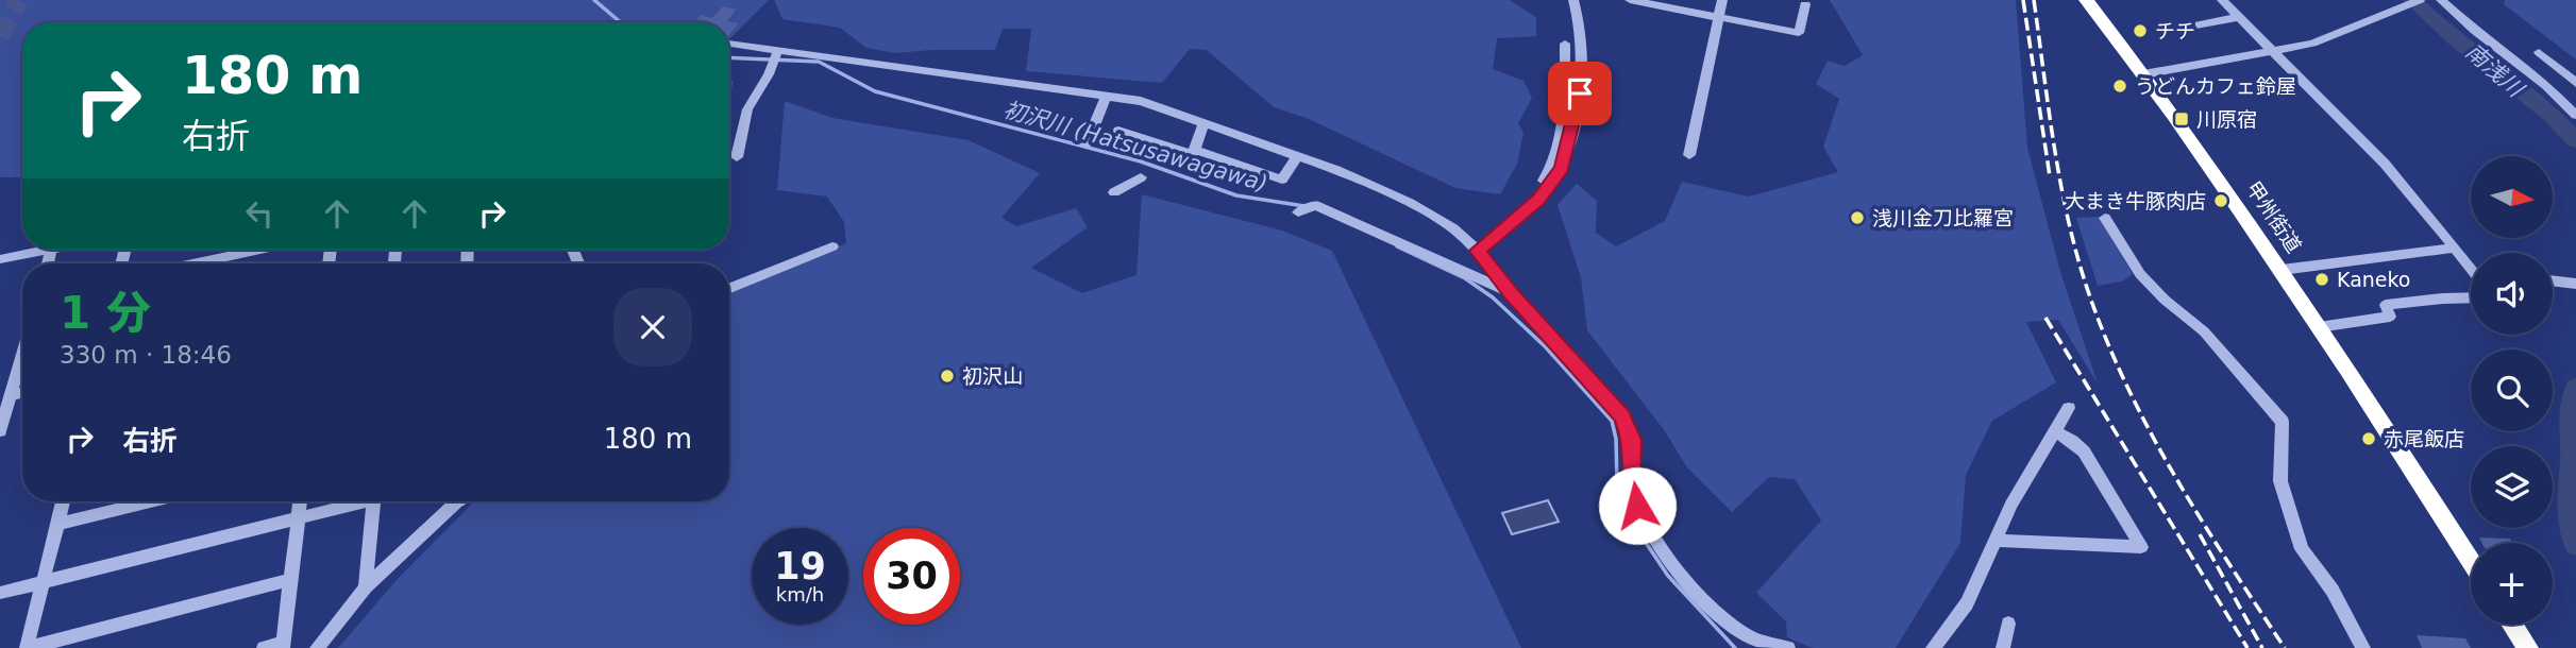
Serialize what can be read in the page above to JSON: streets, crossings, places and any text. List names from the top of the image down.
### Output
{
  "streets": {
    "highway": ["甲州街道"]
  },
  "water": ["南浅川", "初沢川 (Hatsusawagawa)"],
  "places": {
    "other": [
      "チチ",
      "うどんカフェ鈴屋",
      "大まき牛豚肉店",
      "浅川金刀比羅宮",
      "Kaneko",
      "初沢山",
      "赤尾飯店"
    ],
    "transit": ["川原宿"]
  },
  "north": "right",
  "page": {
    "turn": ["180 m", "右折"],
    "map_buttons": "+",
    "heading": ["1 分", "330 m · 18:46"],
    "list": [
      {
        "name": "右折",
        "value": "180 m"
      }
    ],
    "speed": "19 km/h",
    "limit": "30"
  }
}
